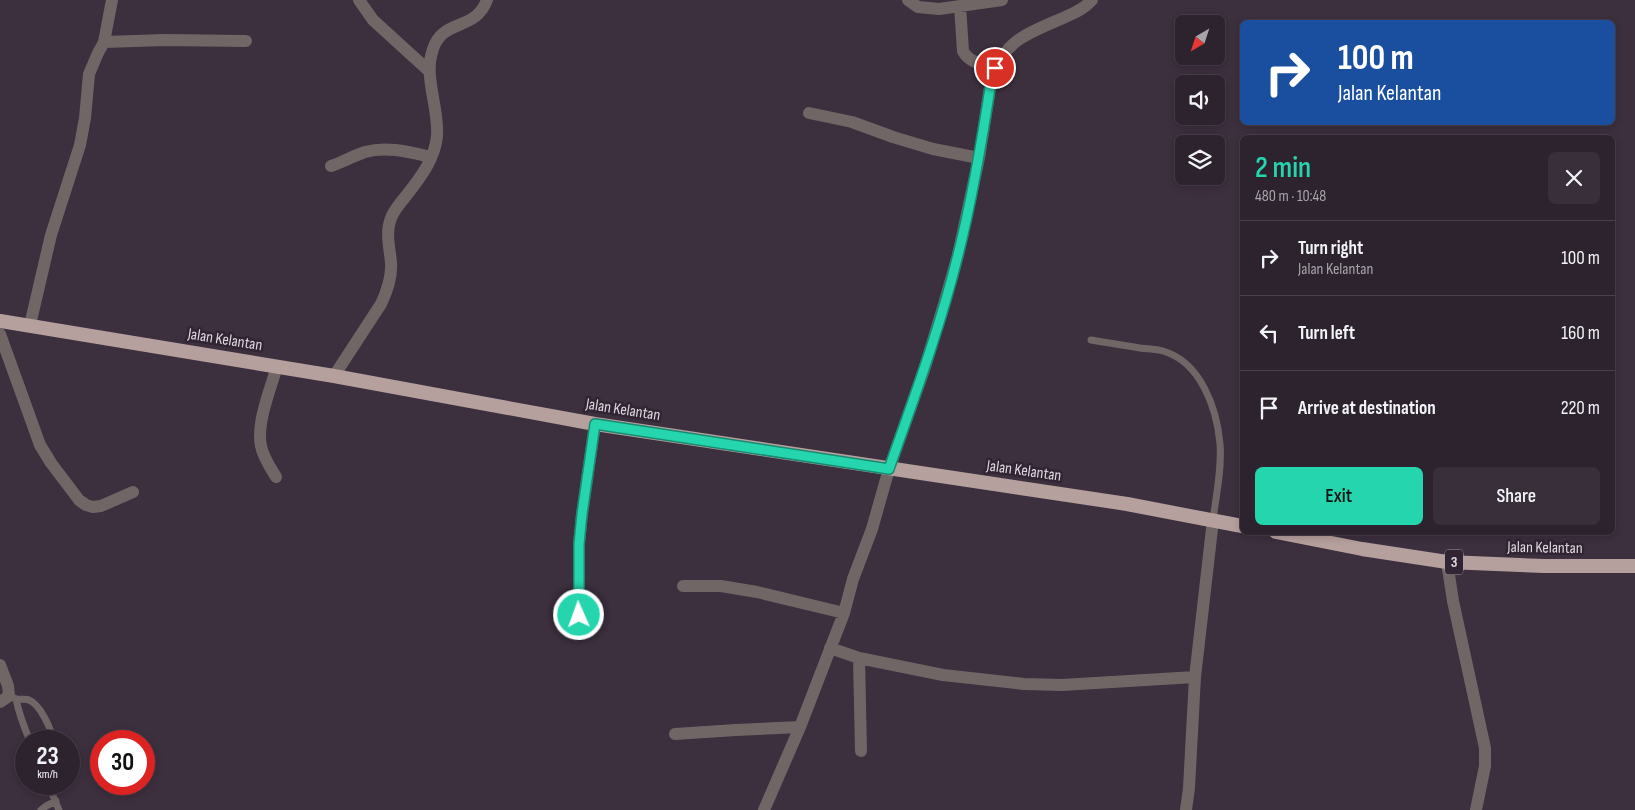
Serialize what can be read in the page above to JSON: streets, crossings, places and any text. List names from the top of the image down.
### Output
{
  "streets": {
    "highway": ["Jalan Kelantan", "3"]
  },
  "north": "bottom left",
  "page": {
    "turn": ["100 m", "Jalan Kelantan"],
    "heading": ["2 min", "480 m · 10:48"],
    "list": [
      {
        "name": "Turn right",
        "note": "Jalan Kelantan",
        "value": "100 m"
      },
      {
        "name": "Turn left",
        "value": "160 m"
      },
      {
        "name": "Arrive at destination",
        "value": "220 m"
      }
    ],
    "buttons": ["Exit", "Share"],
    "speed": "23 km/h",
    "limit": "30"
  }
}
